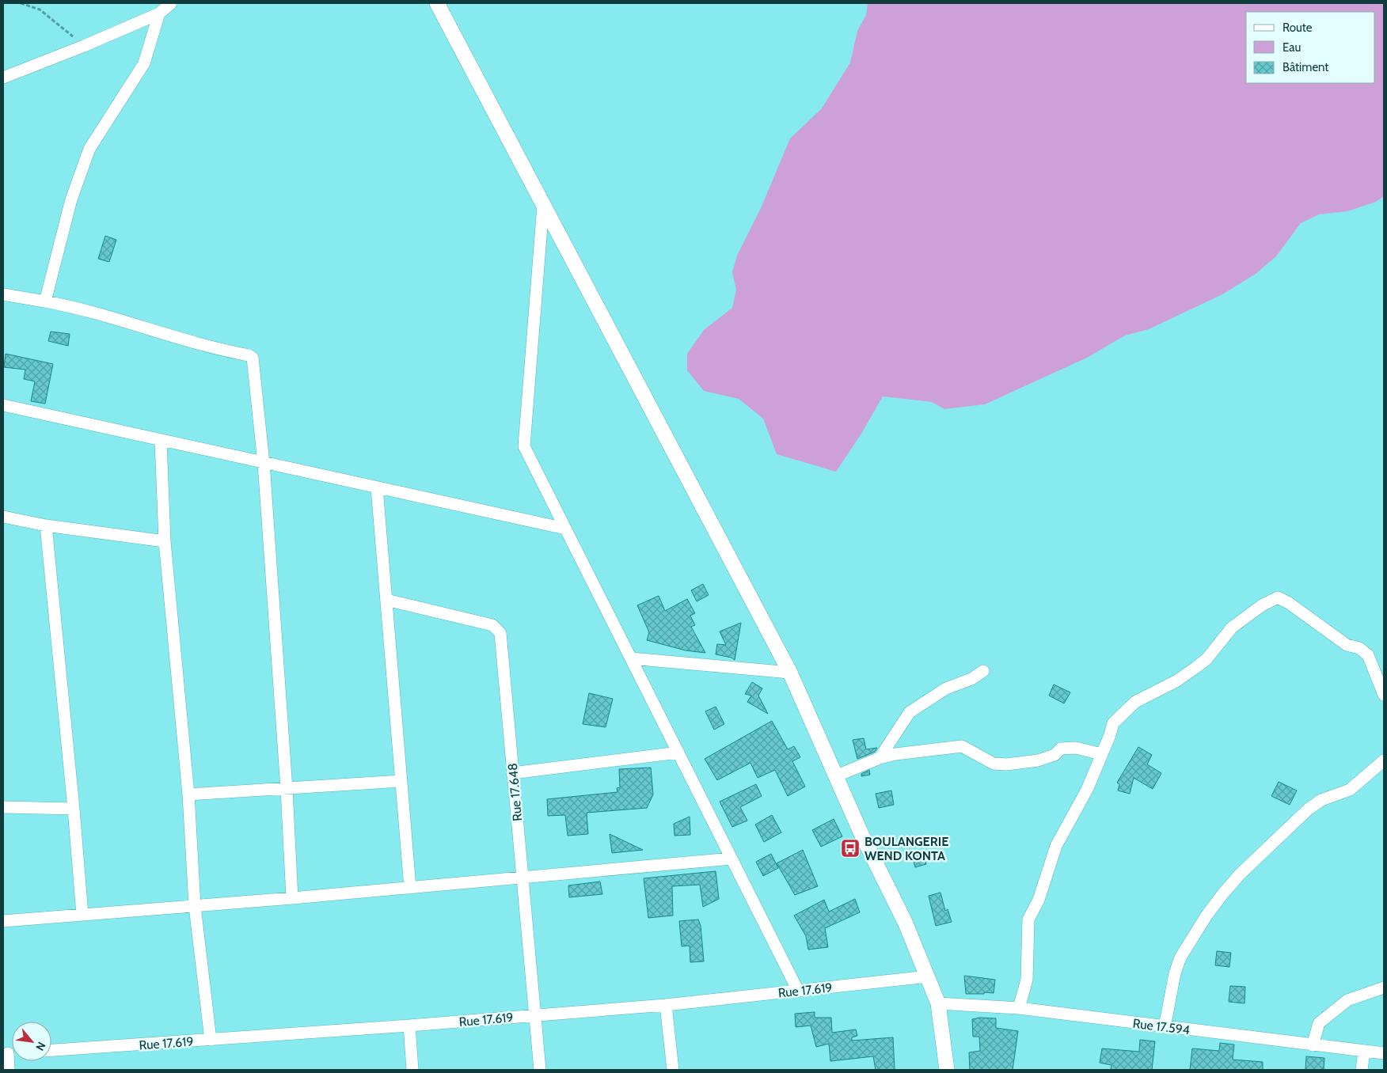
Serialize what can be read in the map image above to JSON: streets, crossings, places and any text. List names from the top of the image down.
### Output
{
  "streets": {
    "street": ["Rue 17.648", "Rue 17.619", "Rue 17.594"]
  },
  "crossings": [
    ["Rue 17.648", "Rue 17.619"]
  ],
  "places": {
    "bus stop": ["BOULANGERIE WEND KONTA"]
  },
  "legend": ["Route", "Eau", "Bâtiment"],
  "north": "bottom right"
}
